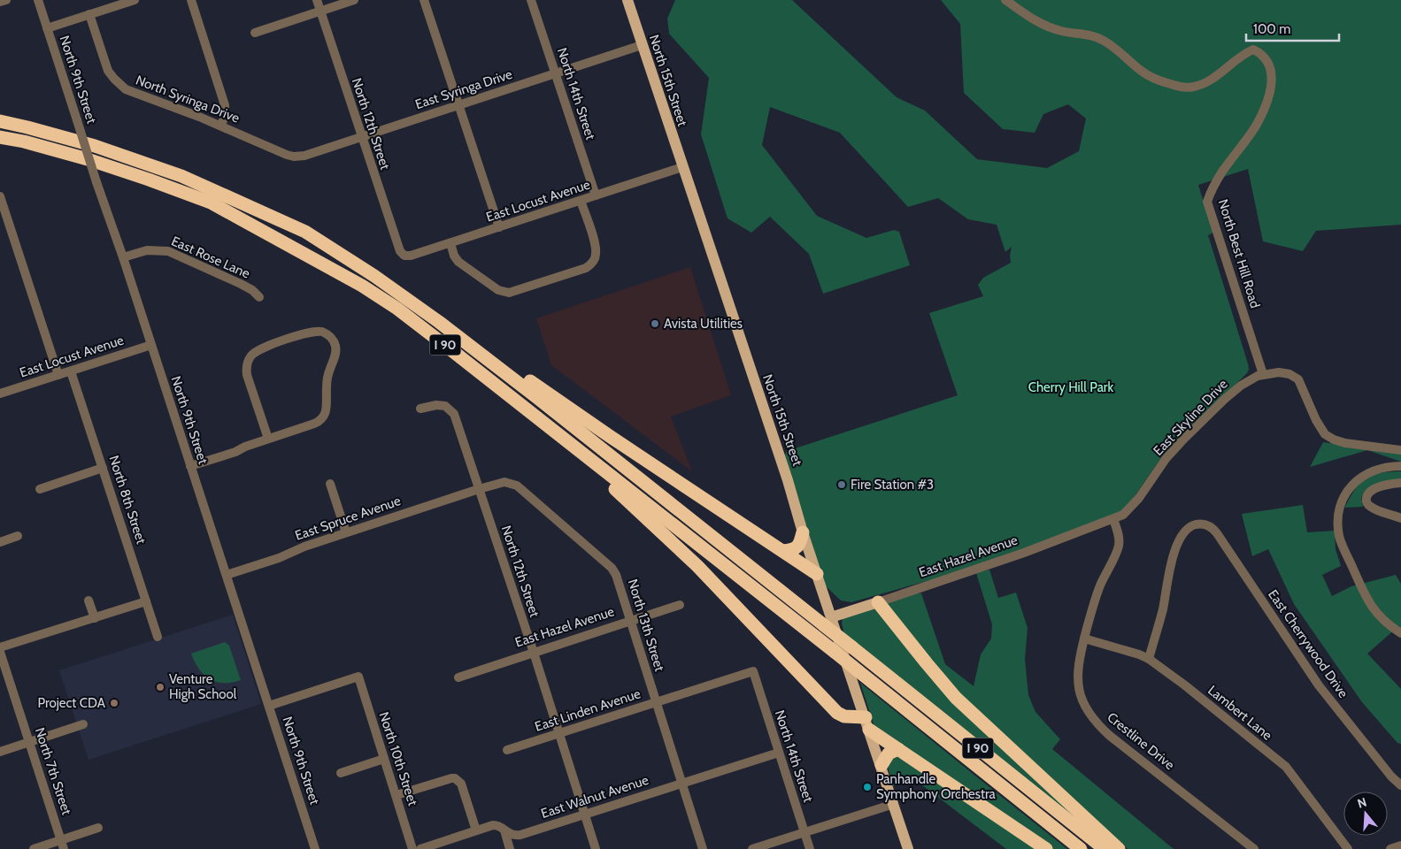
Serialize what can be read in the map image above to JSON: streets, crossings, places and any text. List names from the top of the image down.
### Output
{
  "streets": {
    "highway": ["I 90"],
    "main road": ["North 15th Street", "East Hazel Avenue"],
    "street": [
      "North 9th Street",
      "East Syringa Drive",
      "North 14th Street",
      "North Syringa Drive",
      "North 12th Street",
      "East Locust Avenue",
      "North Best Hill Road",
      "East Rose Lane",
      "East Skyline Drive",
      "North 8th Street",
      "East Spruce Avenue",
      "North 13th Street",
      "East Cherrywood Drive",
      "East Linden Avenue",
      "Lambert Lane",
      "Crestline Drive",
      "North 10th Street",
      "North 7th Street",
      "East Walnut Avenue"
    ]
  },
  "crossings": [
    ["North 9th Street", "East Locust Avenue"],
    ["North 9th Street", "East Rose Lane"],
    ["North 9th Street", "East Spruce Avenue"],
    ["North 9th Street", "North 10th Street"],
    ["North 15th Street", "East Syringa Drive"],
    ["North 15th Street", "East Locust Avenue"],
    ["North 15th Street", "I 90"],
    ["North 15th Street", "East Hazel Avenue"],
    ["East Syringa Drive", "North 14th Street"],
    ["East Syringa Drive", "North Syringa Drive"],
    ["East Syringa Drive", "North 12th Street"],
    ["North 14th Street", "East Locust Avenue"],
    ["North 14th Street", "East Linden Avenue"],
    ["North 14th Street", "East Walnut Avenue"],
    ["North 12th Street", "East Locust Avenue"],
    ["North 12th Street", "East Spruce Avenue"],
    ["North 12th Street", "East Hazel Avenue"],
    ["North 12th Street", "North 13th Street"],
    ["North 12th Street", "East Linden Avenue"],
    ["North 12th Street", "East Walnut Avenue"],
    ["East Locust Avenue", "North 8th Street"],
    ["North Best Hill Road", "East Skyline Drive"],
    ["I 90", "East Hazel Avenue"],
    ["East Skyline Drive", "East Hazel Avenue"],
    ["East Skyline Drive", "Crestline Drive"],
    ["East Spruce Avenue", "North 13th Street"],
    ["East Hazel Avenue", "North 13th Street"],
    ["East Hazel Avenue", "Crestline Drive"],
    ["North 13th Street", "East Linden Avenue"],
    ["North 13th Street", "East Walnut Avenue"],
    ["East Cherrywood Drive", "Lambert Lane"],
    ["Lambert Lane", "Crestline Drive"]
  ],
  "parks": ["Cherry Hill Park"],
  "places": [
    "Avista Utilities",
    "Fire Station #3",
    "Venture High School",
    "Project CDA",
    "Panhandle Symphony Orchestra"
  ],
  "scale_bar": "100 m",
  "north": "top"
}
